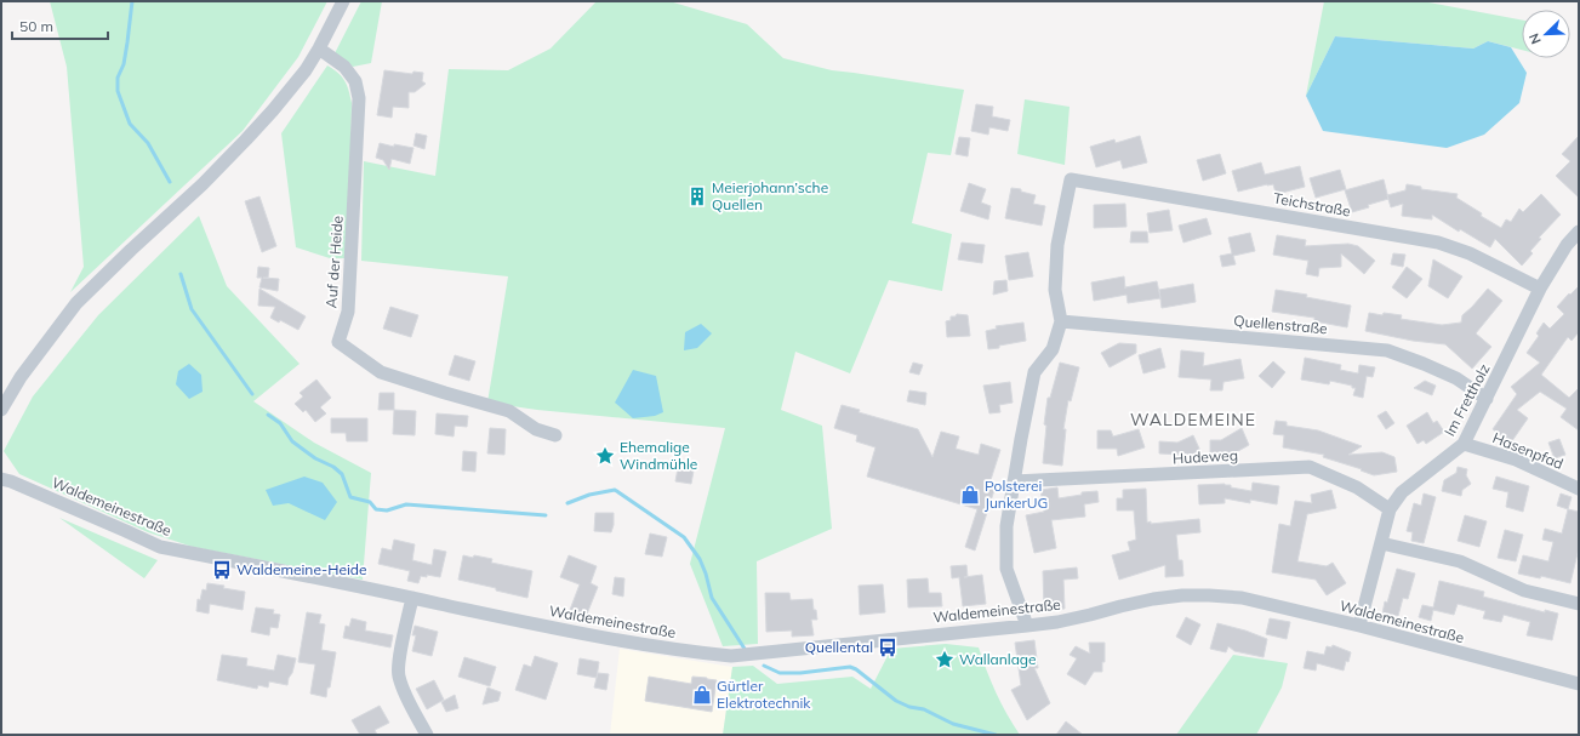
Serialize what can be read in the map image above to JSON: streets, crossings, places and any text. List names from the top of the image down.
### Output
{
  "streets": {
    "street": [
      "Teichstraße",
      "Auf der Heide",
      "Quellenstraße",
      "Im Frettholz",
      "Hasenpfad",
      "Hudeweg",
      "Waldemeinestraße"
    ]
  },
  "crossings": [
    ["Teichstraße", "Quellenstraße"],
    ["Teichstraße", "Im Frettholz"],
    ["Quellenstraße", "Im Frettholz"],
    ["Im Frettholz", "Hasenpfad"],
    ["Im Frettholz", "Hudeweg"],
    ["Im Frettholz", "Waldemeinestraße"]
  ],
  "districts": ["WALDEMEINE"],
  "places": {
    "building": ["Meierjohann’sche Quellen"],
    "place": ["Ehemalige Windmühle", "Wallanlage"],
    "shop": ["Polsterei JunkerUG", "Gürtler Elektrotechnik"],
    "bus stop": ["Waldemeine-Heide", "Quellental"]
  },
  "scale_bar": "50 m",
  "north": "bottom left"
}
